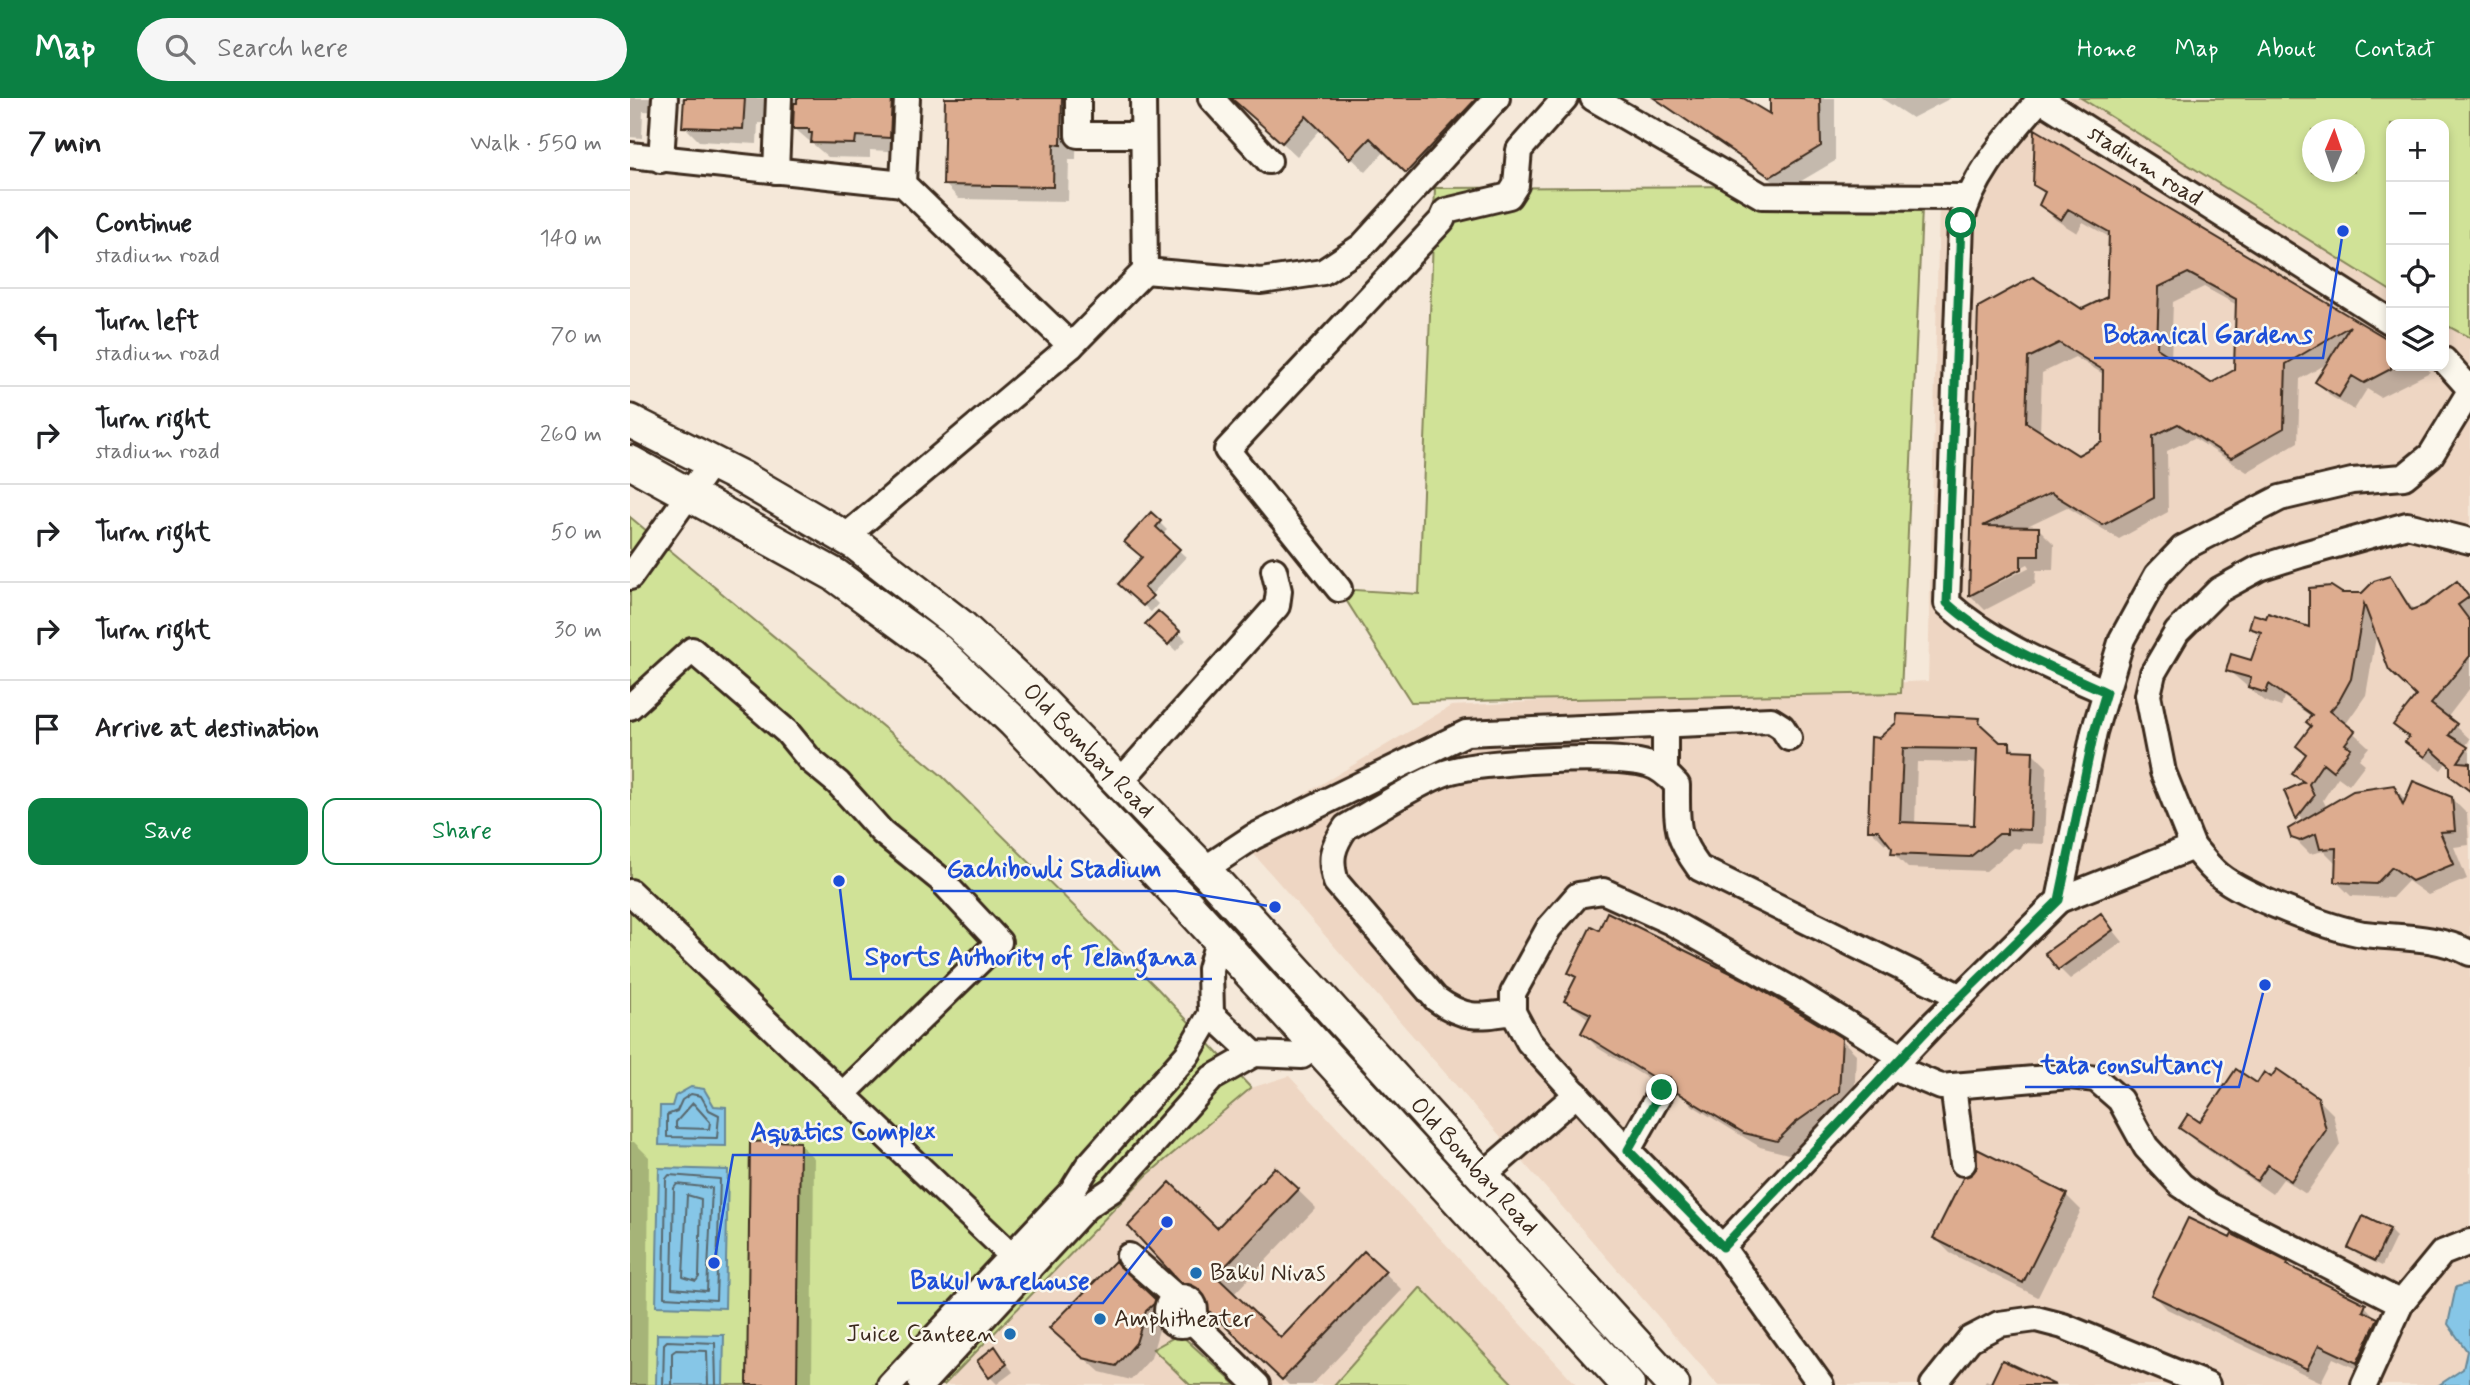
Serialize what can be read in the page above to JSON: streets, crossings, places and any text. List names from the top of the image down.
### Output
{
  "streets": {
    "main road": ["Old Bombay Road"],
    "street": ["stadium road"]
  },
  "places": [
    "Botanical Gardens",
    "Sports Authority of Telangana",
    "Gachibowli Stadium",
    "tata consultancy",
    "Bakul warehouse",
    "Aquatics Complex",
    "Bakul Nivas",
    "Amphitheater",
    "Juice Canteen"
  ],
  "north": "top",
  "page": {
    "header": "Map",
    "search": "Search here",
    "nav": [
      "Home",
      "Map",
      "About",
      "Contact"
    ],
    "heading": ["7 min", "Walk · 550 m"],
    "map_buttons": ["+", "−"],
    "list": [
      ["Continue", "stadium road", "140 m"],
      ["Turn left", "stadium road", "70 m"],
      ["Turn right", "stadium road", "260 m"],
      ["Turn right", "50 m"],
      ["Turn right", "30 m"],
      "Arrive at destination"
    ],
    "buttons": ["Save", "Share"]
  }
}
